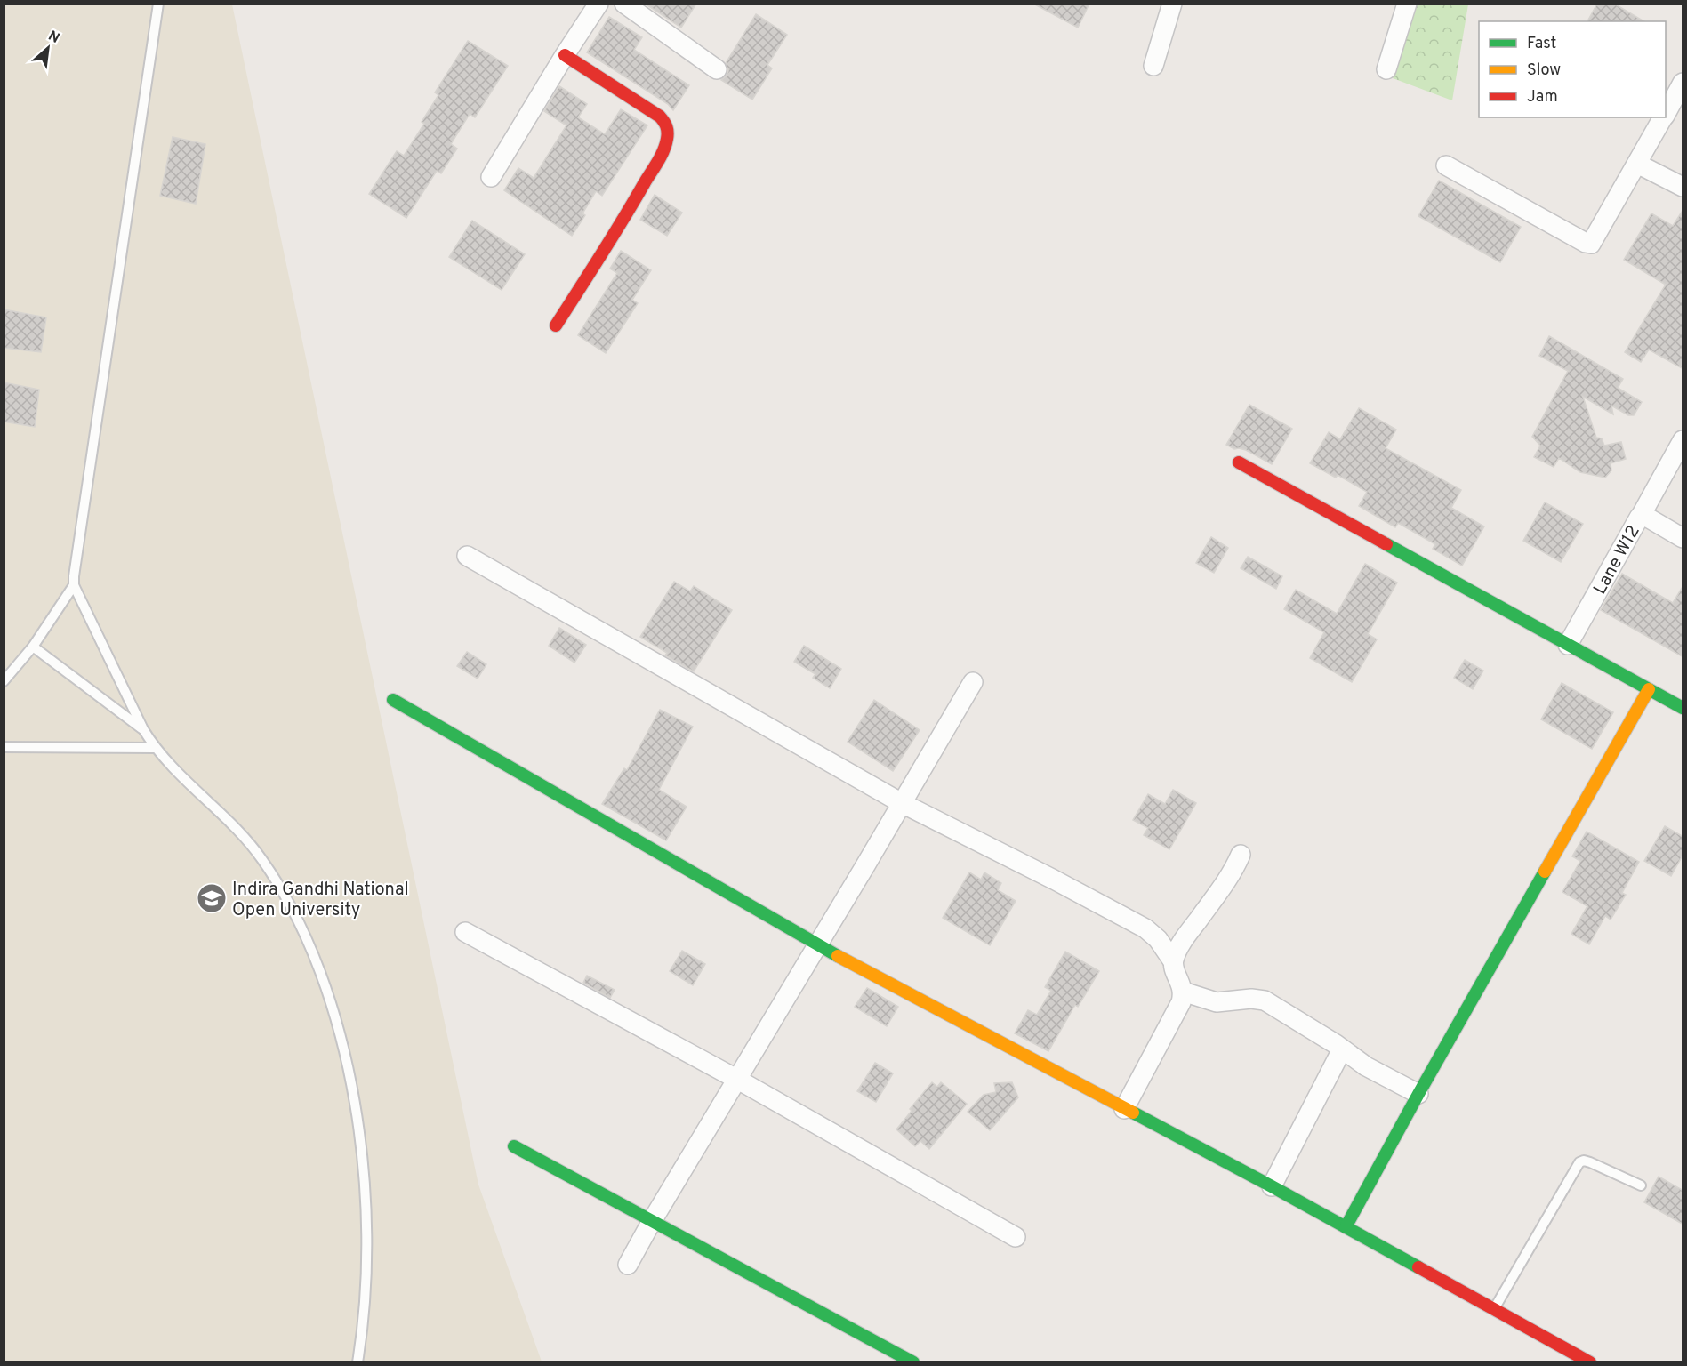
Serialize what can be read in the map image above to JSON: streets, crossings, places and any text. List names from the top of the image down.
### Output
{
  "streets": {
    "street": ["Lane W12"]
  },
  "places": {
    "school or university": ["Indira Gandhi National Open University"]
  },
  "legend": ["Fast", "Slow", "Jam"],
  "north": "top right"
}
